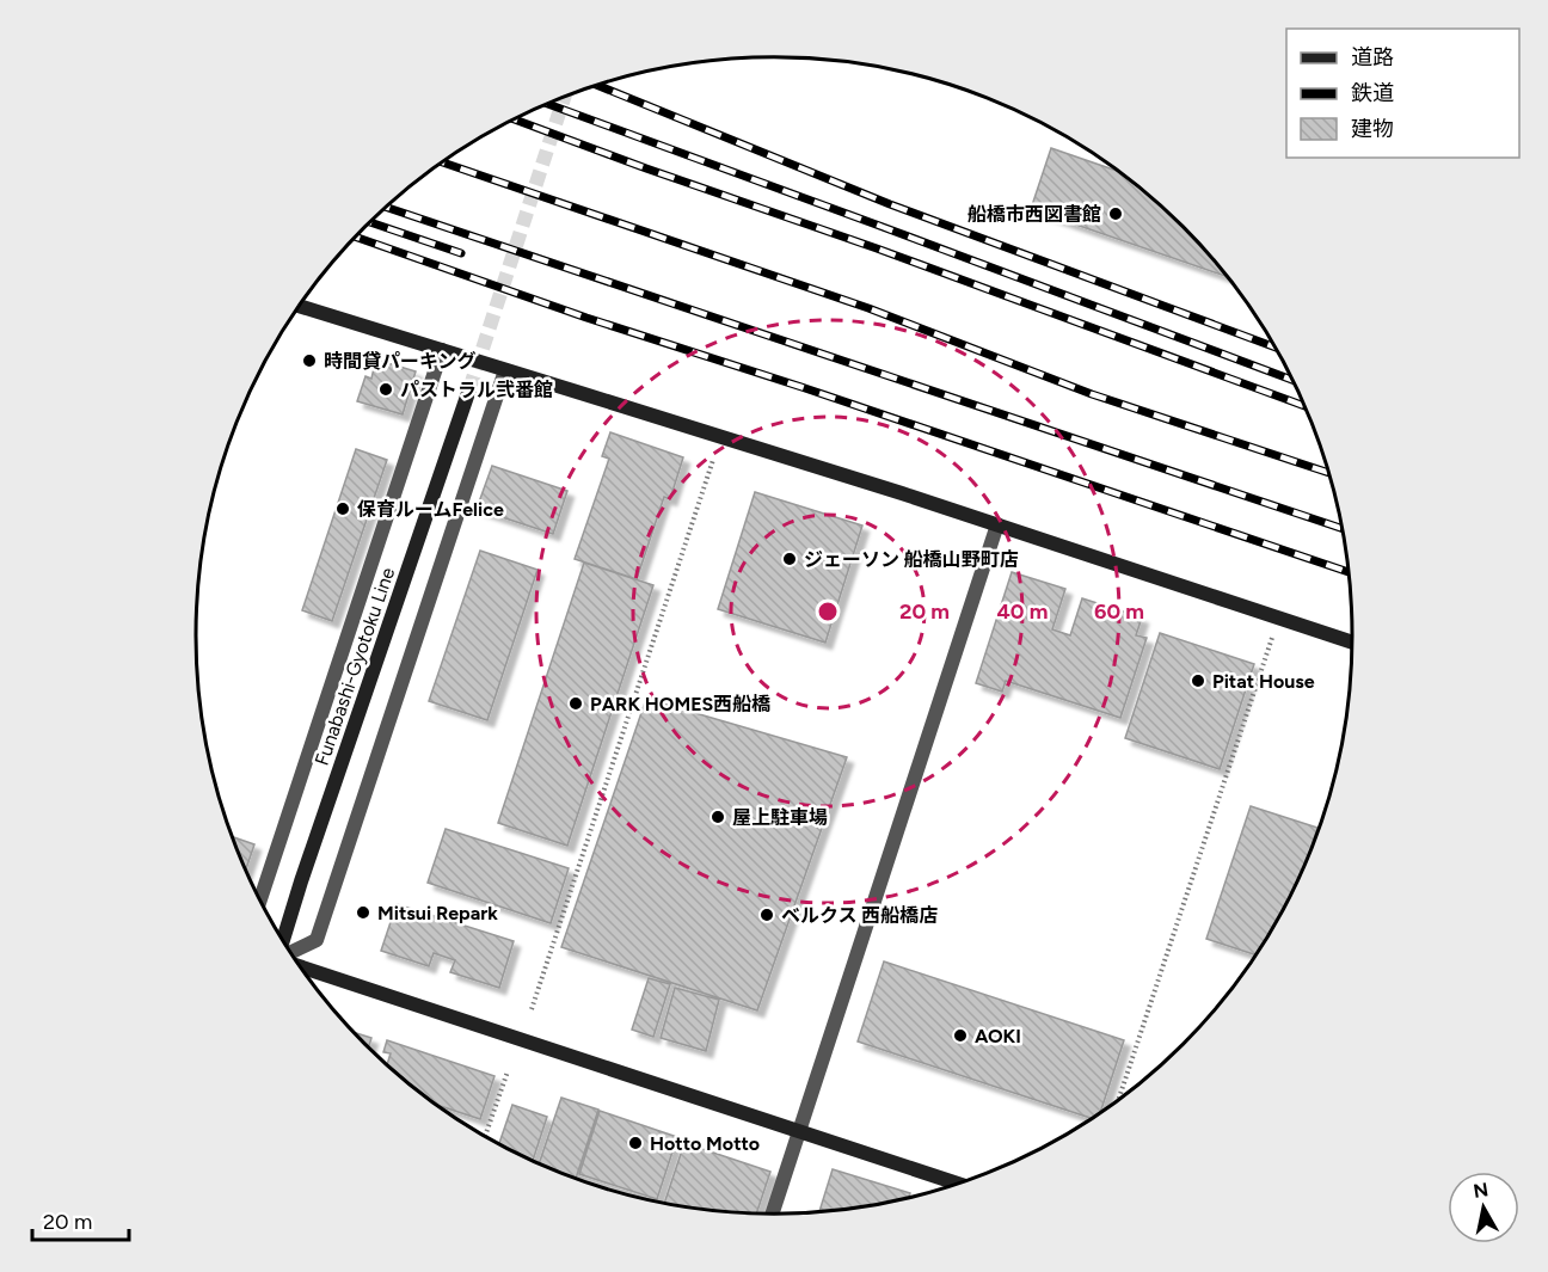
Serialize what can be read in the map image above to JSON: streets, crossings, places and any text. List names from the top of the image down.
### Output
{
  "streets": {
    "street": ["Funabashi-Gyotoku Line"]
  },
  "places": [
    "船橋市西図書館",
    "時間貸パーキング",
    "パストラル弐番館",
    "保育ルームFelice",
    "ジェーソン 船橋山野町店",
    "Pitat House",
    "PARK HOMES西船橋",
    "屋上駐車場",
    "Mitsui Repark",
    "ベルクス 西船橋店",
    "AOKI",
    "Hotto Motto"
  ],
  "legend": ["道路", "鉄道", "建物"],
  "scale_bar": "20 m",
  "north": "top",
  "rings": ["20 m", "40 m", "60 m"]
}
